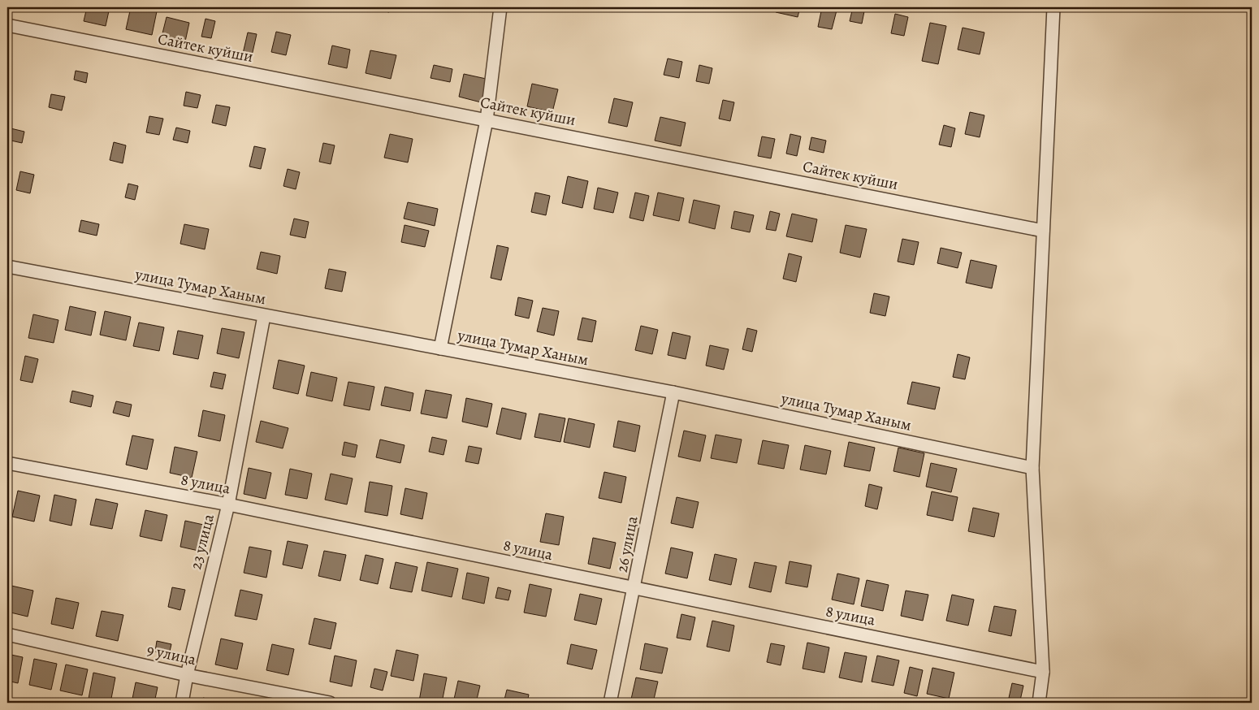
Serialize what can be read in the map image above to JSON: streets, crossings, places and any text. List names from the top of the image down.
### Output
{
  "streets": {
    "street": [
      "Сайтек куйши",
      "улица Тумар Ханым",
      "8 улица",
      "23 улица",
      "26 улица",
      "9 улица"
    ]
  },
  "crossings": [
    ["улица Тумар Ханым", "23 улица"],
    ["улица Тумар Ханым", "26 улица"],
    ["8 улица", "23 улица"],
    ["8 улица", "26 улица"],
    ["23 улица", "9 улица"]
  ]
}
